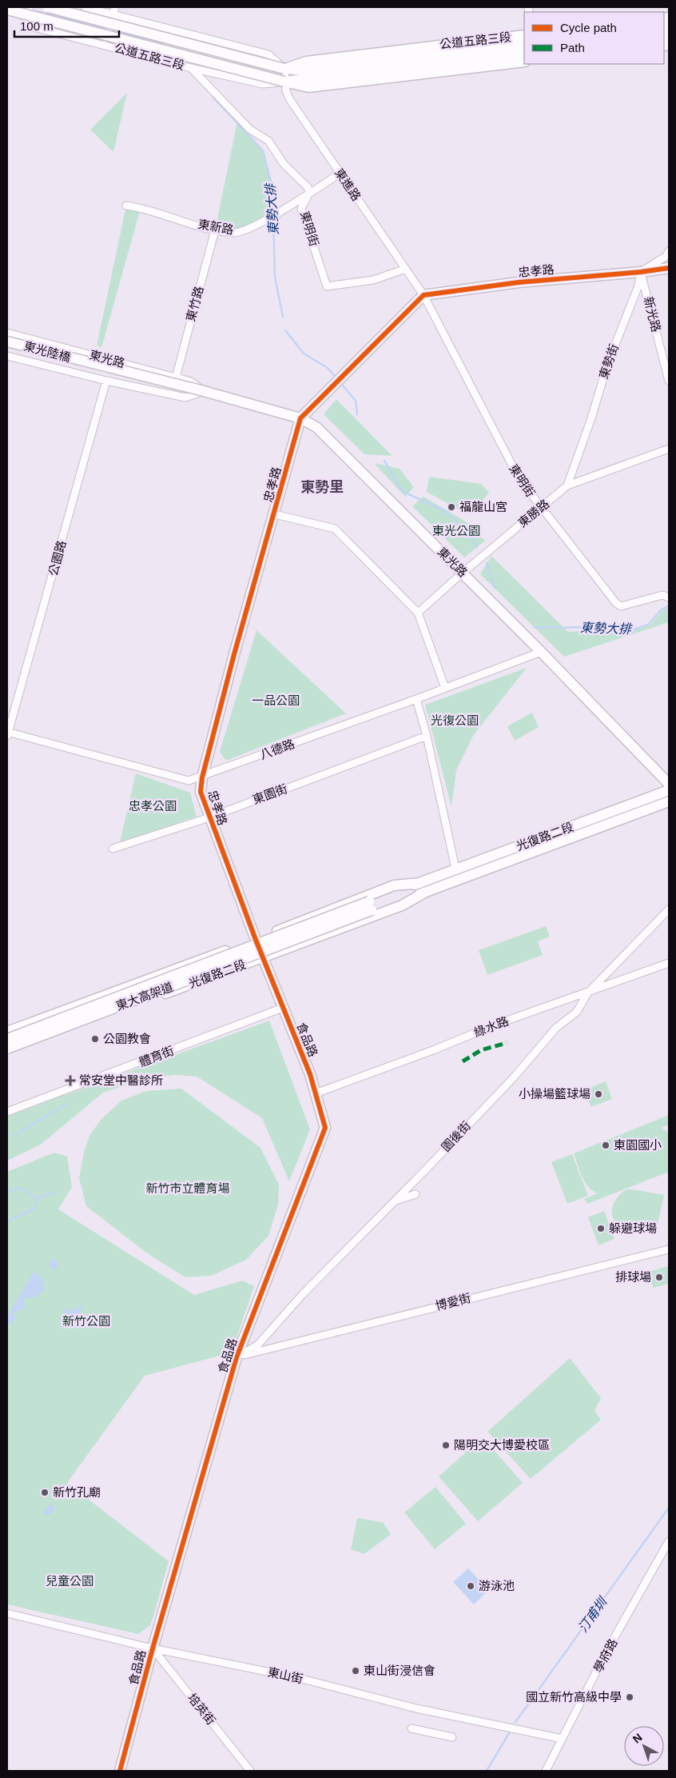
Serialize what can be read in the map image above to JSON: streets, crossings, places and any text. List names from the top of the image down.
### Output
{
  "streets": {
    "street": [
      "公道五路三段",
      "東進路",
      "東新路",
      "東明街",
      "忠孝路",
      "東竹路",
      "新光路",
      "東光陸橋",
      "東光路",
      "東勢街",
      "東勝路",
      "公園路",
      "八德路",
      "東園街",
      "光復路二段",
      "東大高架道",
      "綠水路",
      "食品路",
      "體育街",
      "園後街",
      "博愛街",
      "學府路",
      "東山街",
      "培英街"
    ]
  },
  "crossings": [
    ["公道五路三段", "東進路"],
    ["公道五路三段", "東明街"],
    ["東進路", "東新路"],
    ["東進路", "東明街"],
    ["東進路", "忠孝路"],
    ["東新路", "東明街"],
    ["東新路", "東竹路"],
    ["東明街", "忠孝路"],
    ["東明街", "東勝路"],
    ["忠孝路", "新光路"],
    ["忠孝路", "東光路"],
    ["忠孝路", "東勢街"],
    ["忠孝路", "八德路"],
    ["忠孝路", "東園街"],
    ["忠孝路", "光復路二段"],
    ["忠孝路", "食品路"],
    ["東竹路", "東光路"],
    ["新光路", "東勢街"],
    ["東光陸橋", "東光路"],
    ["東光路", "東勝路"],
    ["東光路", "公園路"],
    ["東光路", "八德路"],
    ["東勢街", "東勝路"],
    ["公園路", "八德路"],
    ["光復路二段", "東大高架道"],
    ["光復路二段", "食品路"],
    ["綠水路", "食品路"],
    ["綠水路", "園後街"],
    ["食品路", "體育街"],
    ["食品路", "園後街"],
    ["食品路", "博愛街"],
    ["食品路", "東山街"],
    ["食品路", "培英街"],
    ["園後街", "博愛街"],
    ["學府路", "東山街"],
    ["東山街", "培英街"]
  ],
  "districts": ["東勢里"],
  "water": ["東勢大排", "汀甫圳"],
  "parks": [
    "東光公園",
    "一品公園",
    "光復公園",
    "忠孝公園",
    "新竹市立體育場",
    "新竹公園",
    "兒童公園"
  ],
  "places": {
    "other": [
      "福龍山宮",
      "公園教會",
      "小操場籃球場",
      "東園國小",
      "躲避球場",
      "排球場",
      "陽明交大博愛校區",
      "新竹孔廟",
      "游泳池",
      "東山街浸信會",
      "國立新竹高級中學"
    ],
    "health": ["常安堂中醫診所"]
  },
  "legend": ["Cycle path", "Path"],
  "scale_bar": "100 m",
  "north": "top left"
}
